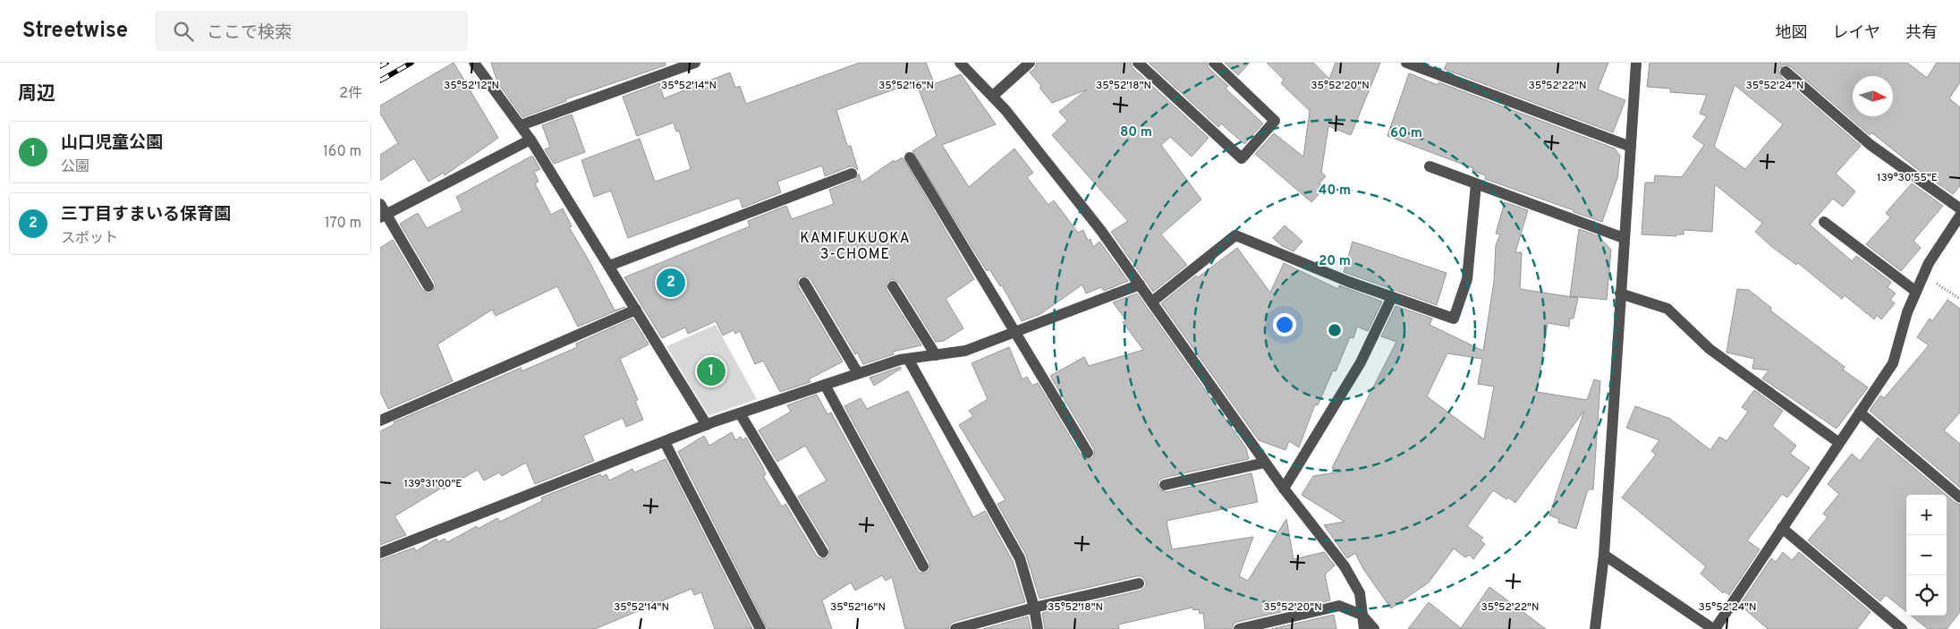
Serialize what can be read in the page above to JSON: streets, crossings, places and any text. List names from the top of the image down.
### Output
{
  "districts": ["KAMIFUKUOKA 3-CHOME"],
  "north": "right",
  "page": {
    "header": "Streetwise",
    "search": "ここで検索",
    "nav": ["地図", "レイヤ", "共有"],
    "heading": ["周辺", "2件"],
    "list": [
      {
        "mark": "1",
        "name": "山口児童公園",
        "note": "公園",
        "value": "160 m"
      },
      {
        "mark": "2",
        "name": "三丁目すまいる保育園",
        "note": "スポット",
        "value": "170 m"
      }
    ],
    "pins": ["2", "1"],
    "map_buttons": ["+", "−"]
  },
  "coordinates": [
    "35°52'12\"N",
    "35°52'14\"N",
    "35°52'16\"N",
    "35°52'18\"N",
    "35°52'20\"N",
    "35°52'22\"N",
    "35°52'24\"N",
    "139°30'55\"E",
    "139°31'00\"E"
  ],
  "rings": [
    "80 m",
    "60 m",
    "40 m",
    "20 m"
  ]
}
